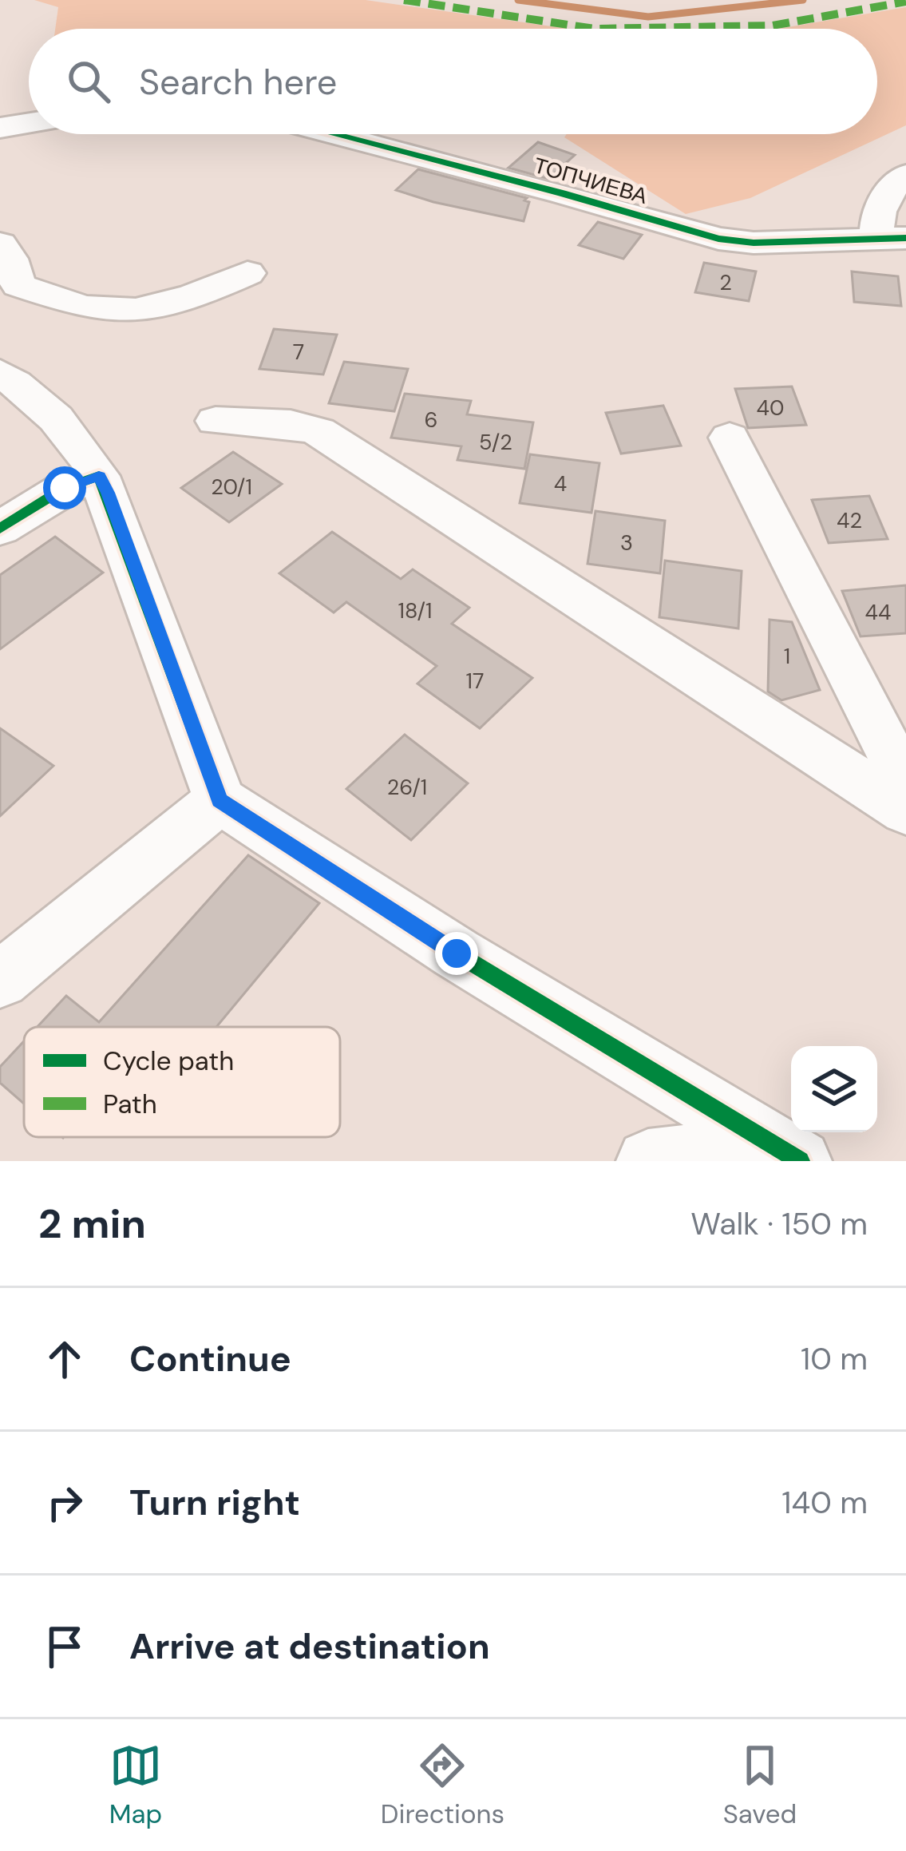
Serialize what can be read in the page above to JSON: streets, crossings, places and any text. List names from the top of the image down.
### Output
{
  "streets": {
    "street": ["ТОПЧИЕВА"]
  },
  "house_numbers": [
    "2",
    "7",
    "40",
    "6",
    "5/2",
    "4",
    "20/1",
    "42",
    "3",
    "18/1",
    "44",
    "1",
    "17",
    "26/1"
  ],
  "legend": ["Cycle path", "Path"],
  "page": {
    "search": "Search here",
    "heading": ["2 min", "Walk · 150 m"],
    "list": [
      ["Continue", "10 m"],
      ["Turn right", "140 m"],
      "Arrive at destination"
    ],
    "nav": ["Map", "Directions", "Saved"]
  }
}
